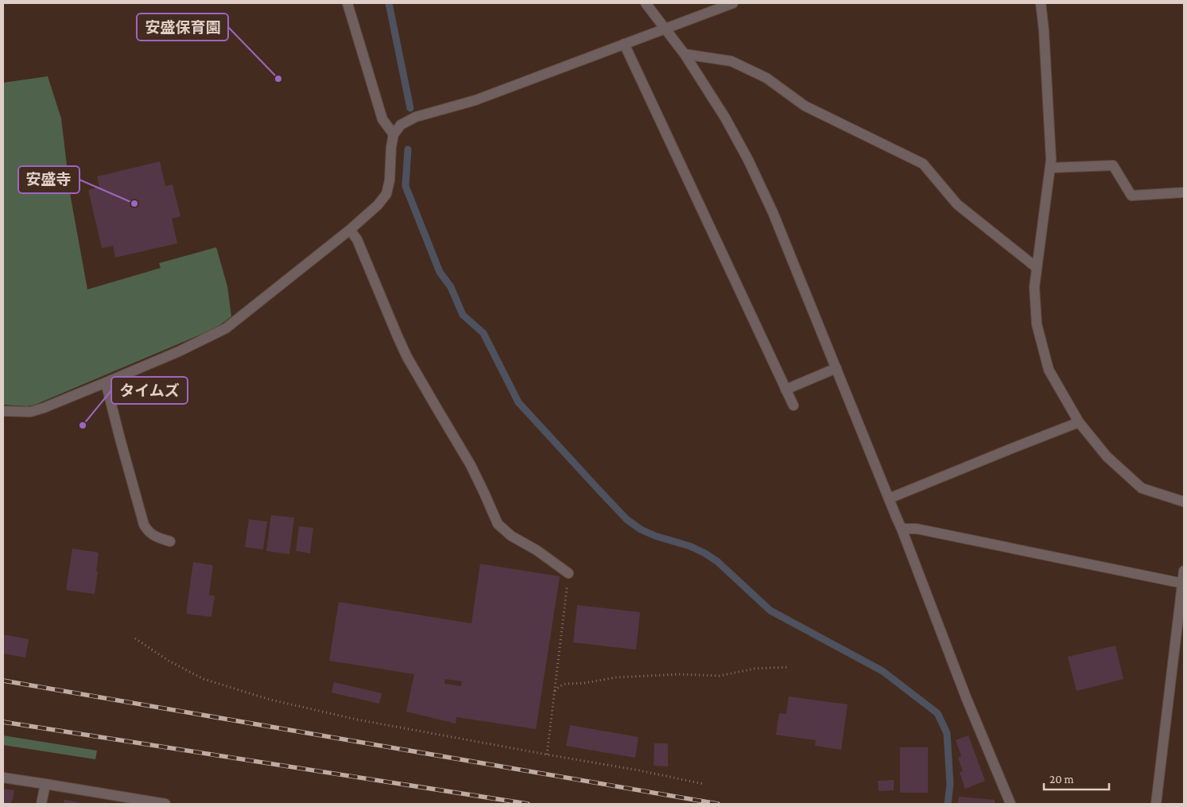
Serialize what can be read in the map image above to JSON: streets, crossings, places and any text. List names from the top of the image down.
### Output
{
  "places": ["安盛保育園", "安盛寺", "タイムズ"],
  "scale_bar": "20 m"
}
